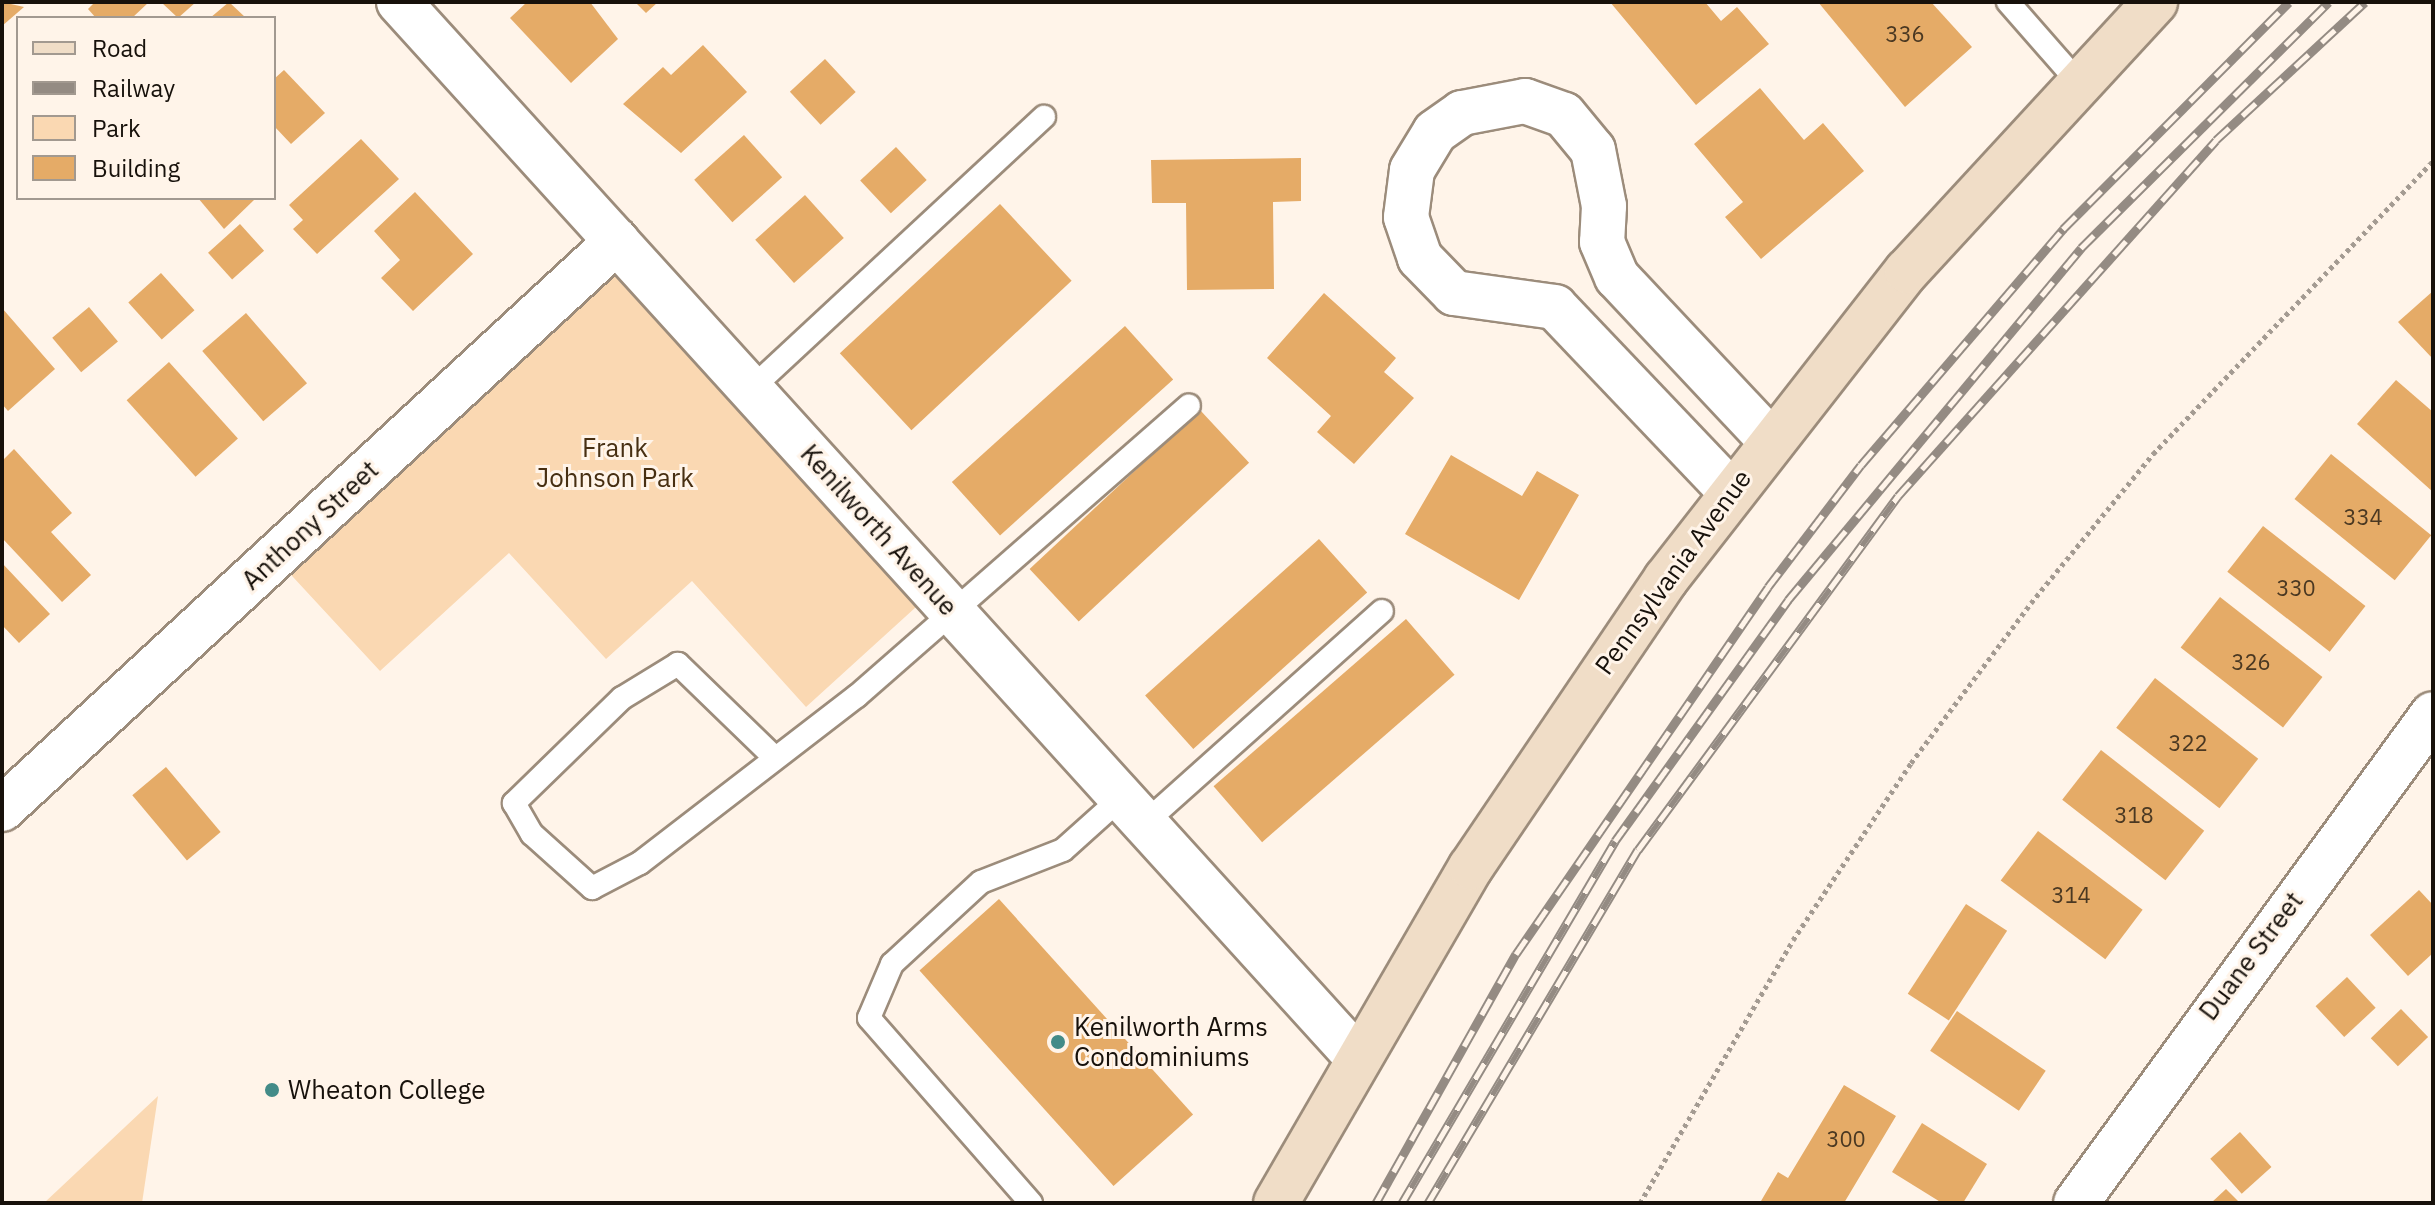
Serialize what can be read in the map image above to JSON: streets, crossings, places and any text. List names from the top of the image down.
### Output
{
  "streets": {
    "street": [
      "Anthony Street",
      "Kenilworth Avenue",
      "Pennsylvania Avenue",
      "Duane Street"
    ]
  },
  "crossings": [
    ["Anthony Street", "Kenilworth Avenue"],
    ["Kenilworth Avenue", "Pennsylvania Avenue"]
  ],
  "parks": ["Frank Johnson Park"],
  "places": ["Kenilworth Arms Condominiums", "Wheaton College"],
  "house_numbers": [
    "336",
    "334",
    "330",
    "326",
    "322",
    "318",
    "314",
    "300"
  ],
  "legend": [
    "Road",
    "Railway",
    "Park",
    "Building"
  ]
}
